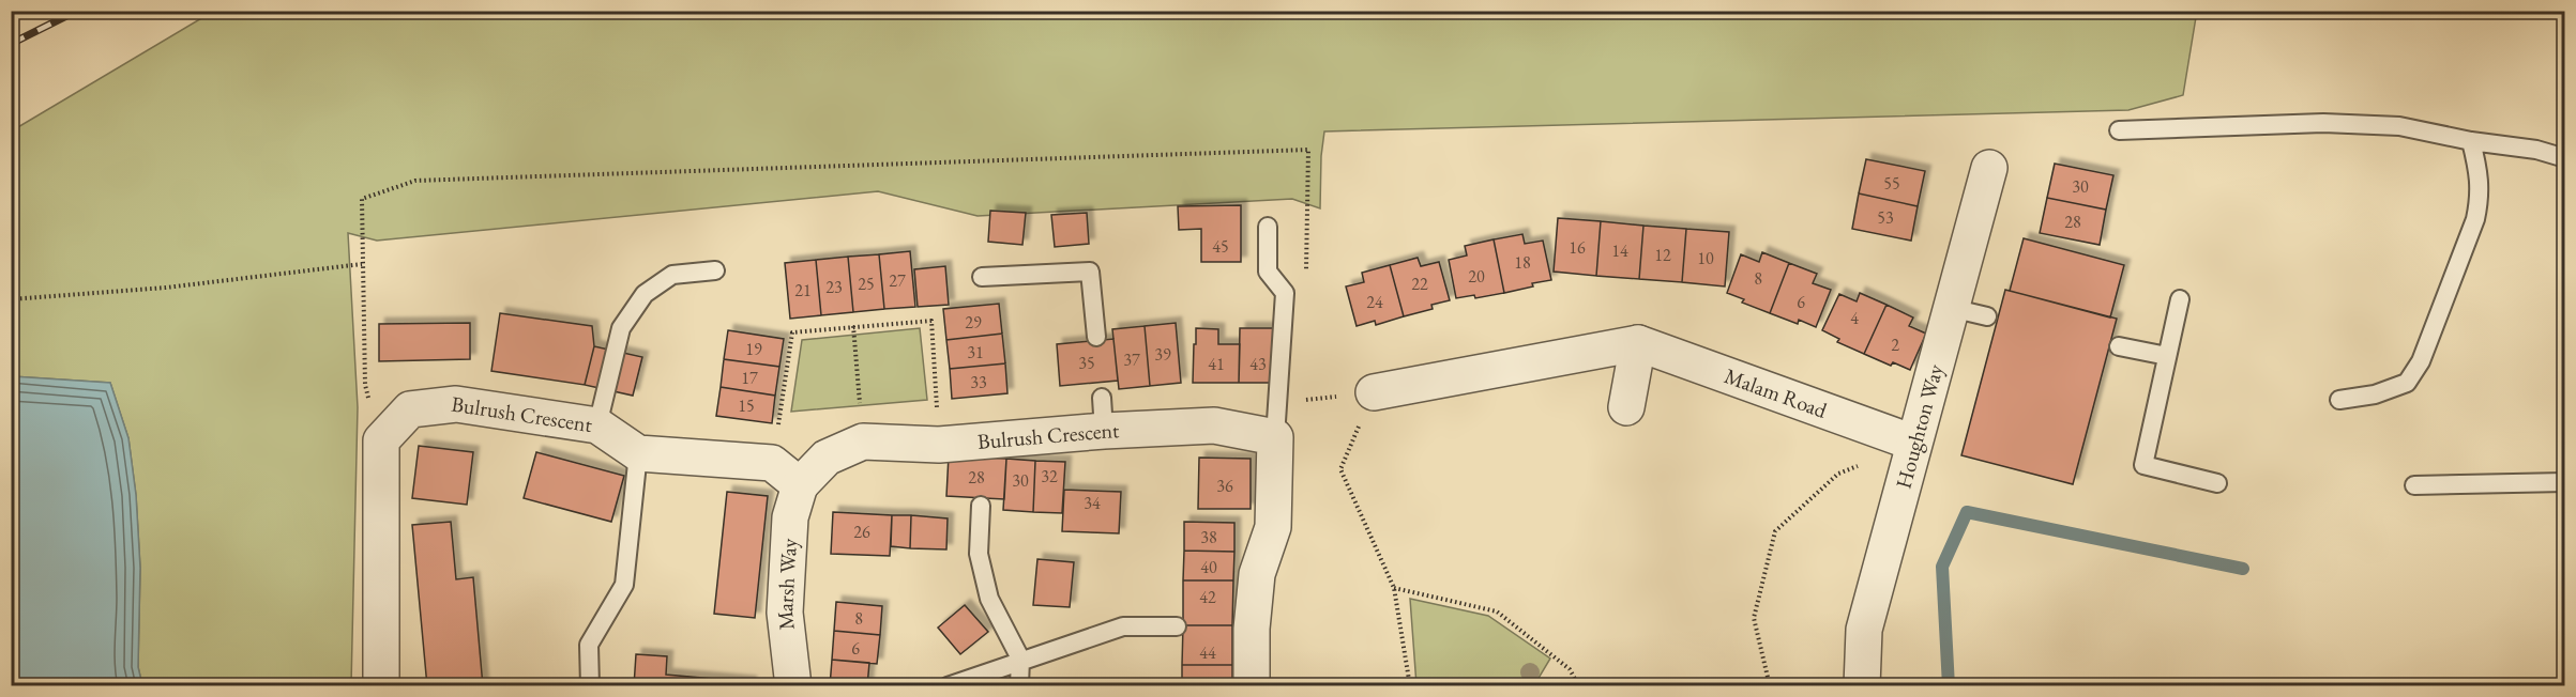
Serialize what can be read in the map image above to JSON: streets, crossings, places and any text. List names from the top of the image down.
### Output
{
  "streets": {
    "street": [
      "Malam Road",
      "Bulrush Crescent",
      "Houghton Way",
      "Marsh Way"
    ]
  },
  "crossings": [
    ["Malam Road", "Houghton Way"],
    ["Bulrush Crescent", "Marsh Way"]
  ],
  "house_numbers": [
    "55",
    "30",
    "53",
    "28",
    "45",
    "16",
    "14",
    "12",
    "10",
    "18",
    "20",
    "8",
    "27",
    "25",
    "22",
    "23",
    "21",
    "24",
    "6",
    "4",
    "29",
    "2",
    "19",
    "31",
    "39",
    "37",
    "35",
    "41",
    "43",
    "17",
    "33",
    "15",
    "32",
    "28",
    "30",
    "36",
    "34",
    "26",
    "38",
    "40",
    "42",
    "8",
    "6",
    "44"
  ]
}
